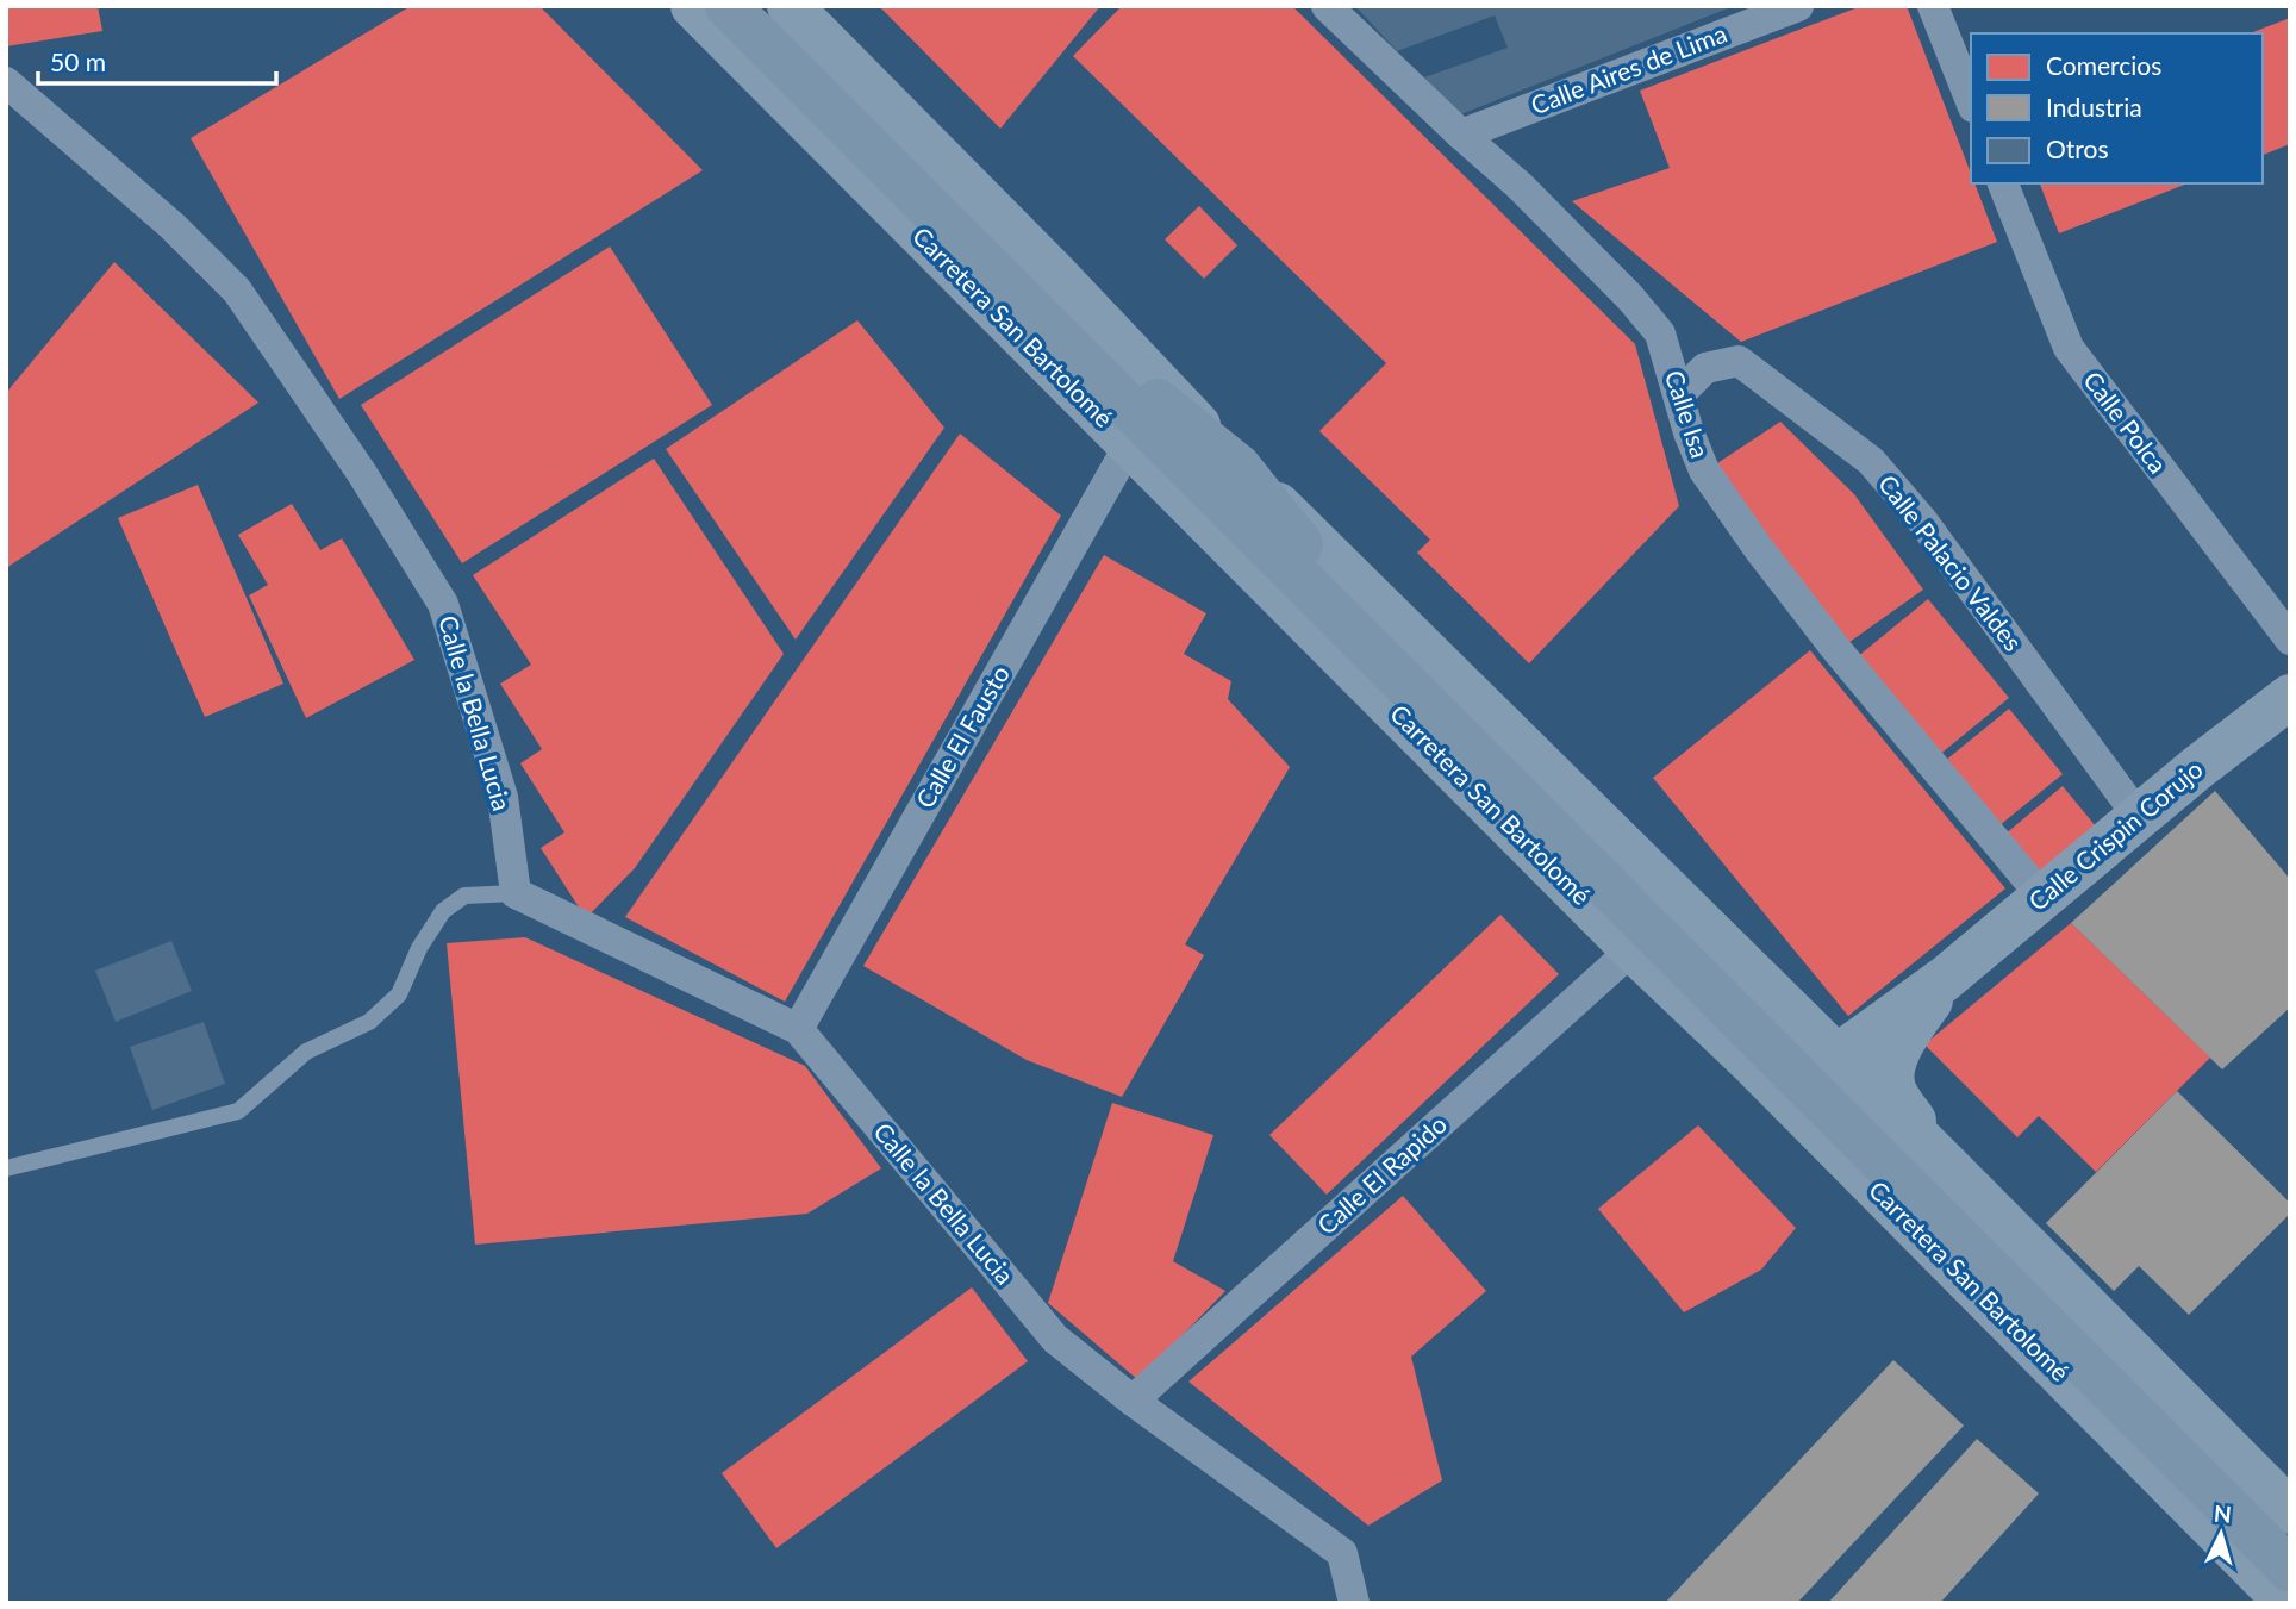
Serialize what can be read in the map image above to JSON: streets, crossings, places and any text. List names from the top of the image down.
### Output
{
  "streets": {
    "main road": ["Carretera San Bartolomé"],
    "street": [
      "Calle Aires de Lima",
      "Calle Isa",
      "Calle Polca",
      "Calle Palacio Valdes",
      "Calle la Bella Lucia",
      "Calle El Fausto",
      "Calle Crispin Corujo",
      "Calle El Rapido"
    ]
  },
  "crossings": [
    ["Calle Aires de Lima", "Calle Isa"],
    ["Carretera San Bartolomé", "Calle El Fausto"],
    ["Carretera San Bartolomé", "Calle El Rapido"],
    ["Calle Isa", "Calle Palacio Valdes"],
    ["Calle Isa", "Calle Crispin Corujo"],
    ["Calle Palacio Valdes", "Calle Crispin Corujo"],
    ["Calle la Bella Lucia", "Calle El Fausto"],
    ["Calle la Bella Lucia", "Calle El Rapido"]
  ],
  "legend": ["Comercios", "Industria", "Otros"],
  "scale_bar": "50 m",
  "north": "top"
}
